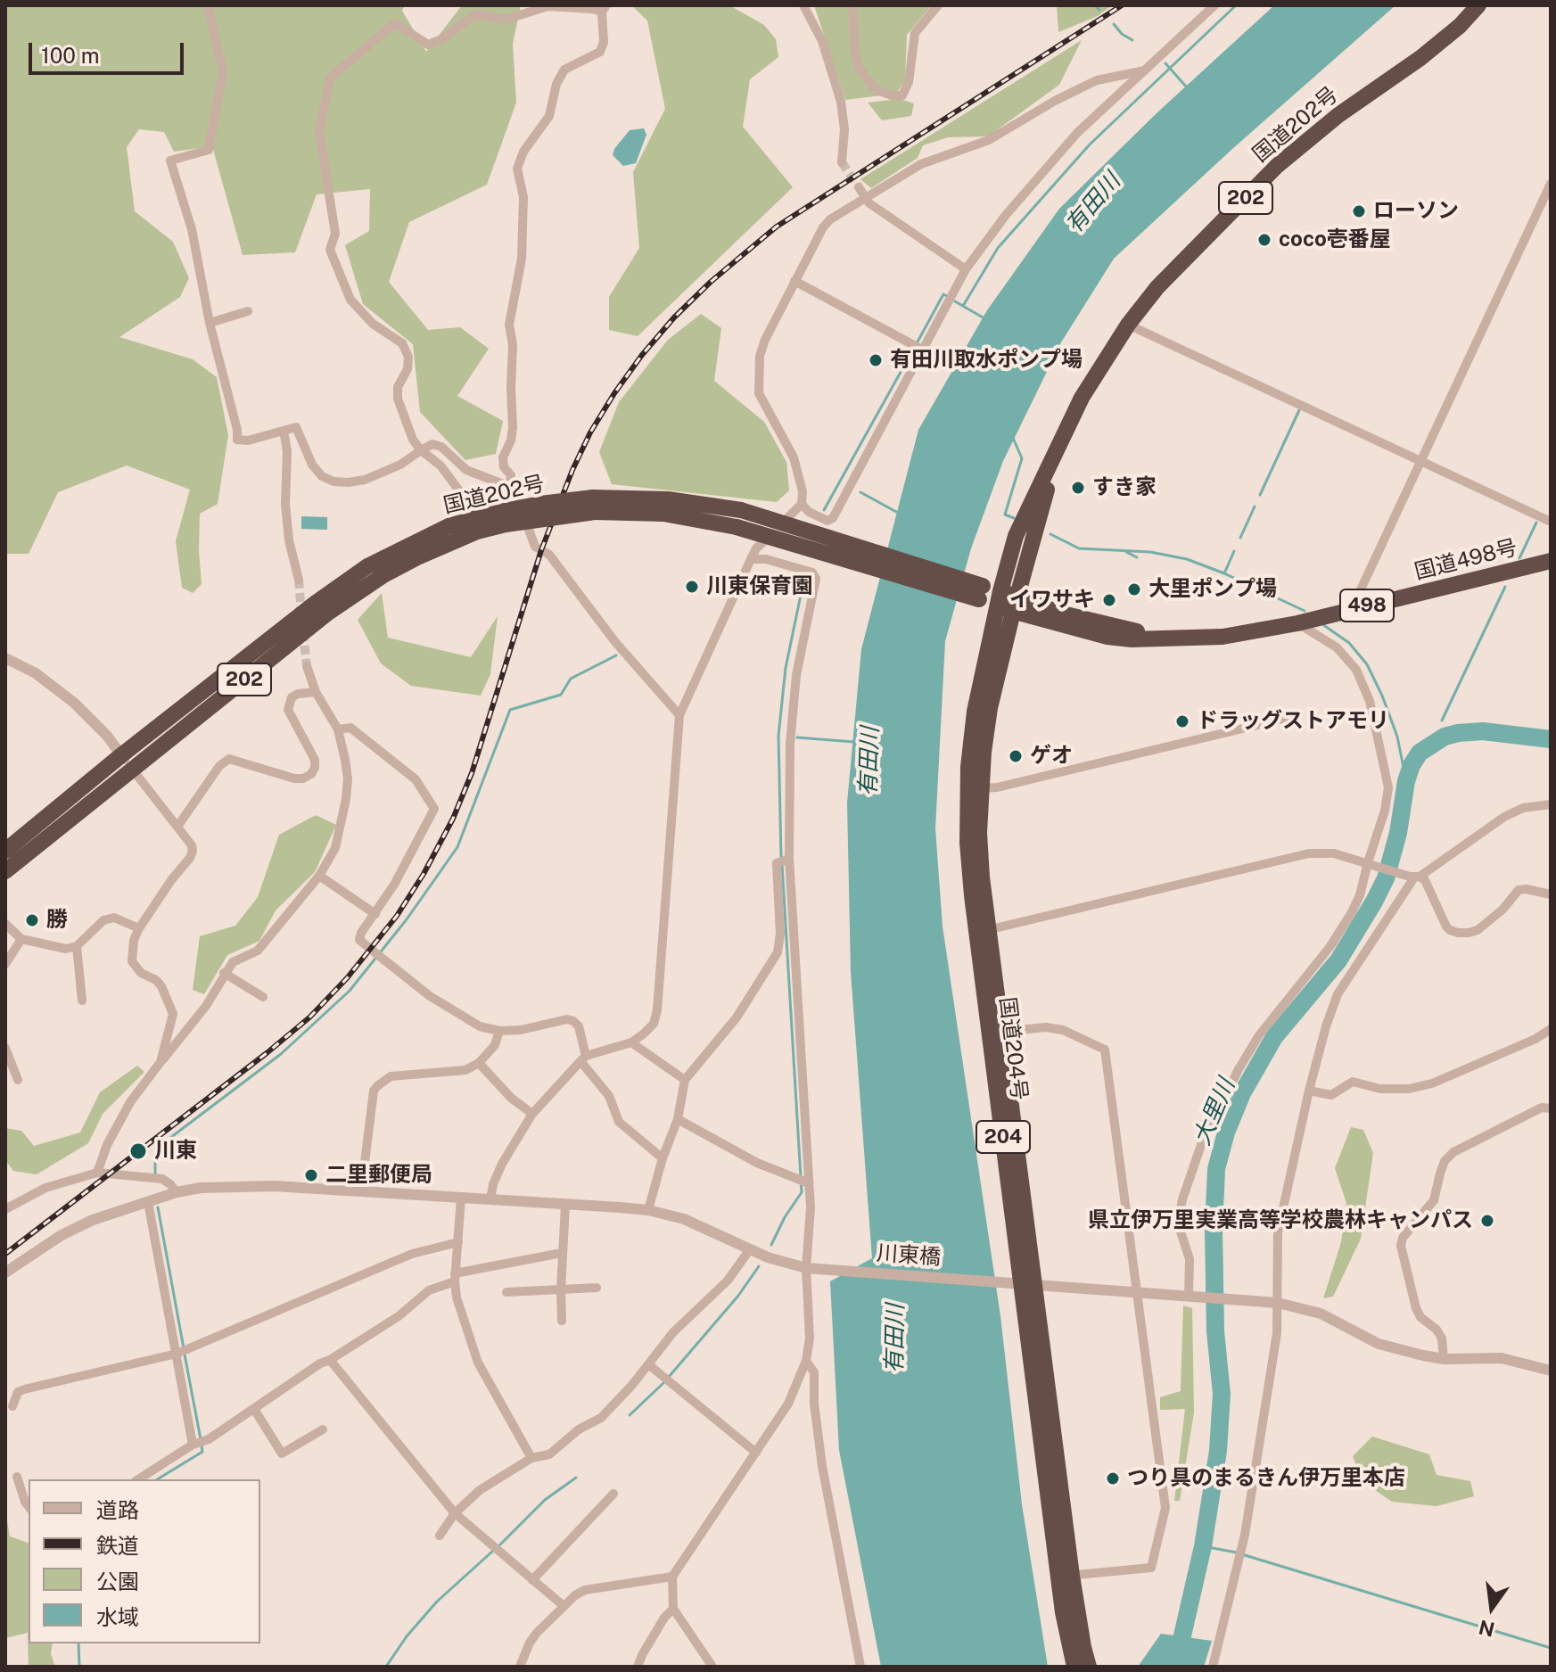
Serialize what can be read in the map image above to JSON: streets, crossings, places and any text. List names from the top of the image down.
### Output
{
  "streets": {
    "highway": [
      "国道202号",
      "202",
      "国道498号",
      "498",
      "国道204号",
      "204"
    ],
    "street": ["川東橋"]
  },
  "crossings": [
    ["国道202号", "国道498号"],
    ["国道202号", "国道204号"],
    ["国道498号", "国道204号"],
    ["国道204号", "川東橋"]
  ],
  "water": ["有田川", "大里川"],
  "places": [
    "ローソン",
    "coco壱番屋",
    "有田川取水ポンプ場",
    "すき家",
    "川東保育園",
    "大里ポンプ場",
    "イワサキ",
    "ドラッグストアモリ",
    "ゲオ",
    "勝",
    "川東",
    "二里郵便局",
    "県立伊万里実業高等学校農林キャンパス",
    "つり具のまるきん伊万里本店"
  ],
  "legend": [
    "道路",
    "鉄道",
    "公園",
    "水域"
  ],
  "scale_bar": "100 m",
  "north": "bottom"
}
